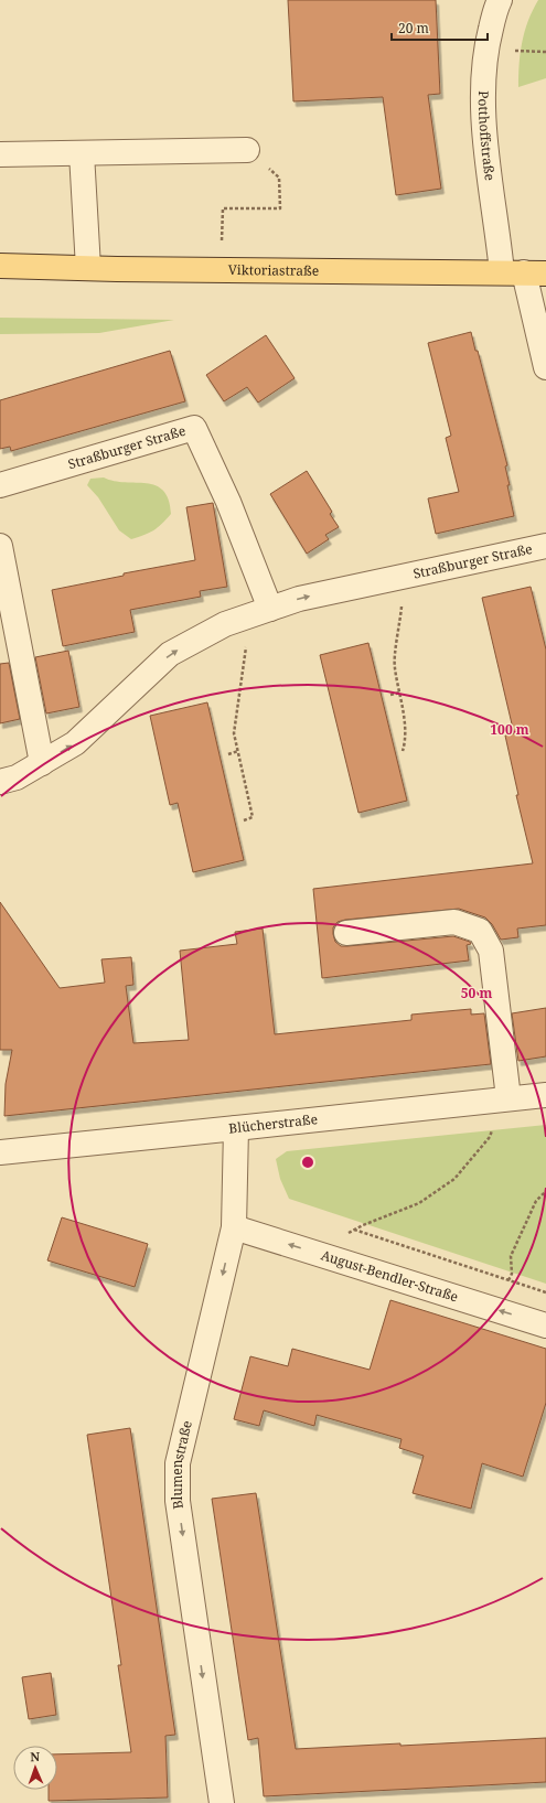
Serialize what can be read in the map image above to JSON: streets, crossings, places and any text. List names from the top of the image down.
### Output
{
  "streets": {
    "main road": ["Viktoriastraße"],
    "street": [
      "Potthoffstraße",
      "Straßburger Straße",
      "Blücherstraße",
      "August-Bendler-Straße",
      "Blumenstraße"
    ]
  },
  "crossings": [
    ["Potthoffstraße", "Viktoriastraße"],
    ["Blücherstraße", "Blumenstraße"],
    ["August-Bendler-Straße", "Blumenstraße"]
  ],
  "one_way": ["Straßburger Straße", "August-Bendler-Straße", "Blumenstraße"],
  "scale_bar": "20 m",
  "north": "top",
  "rings": ["100 m", "50 m"]
}
